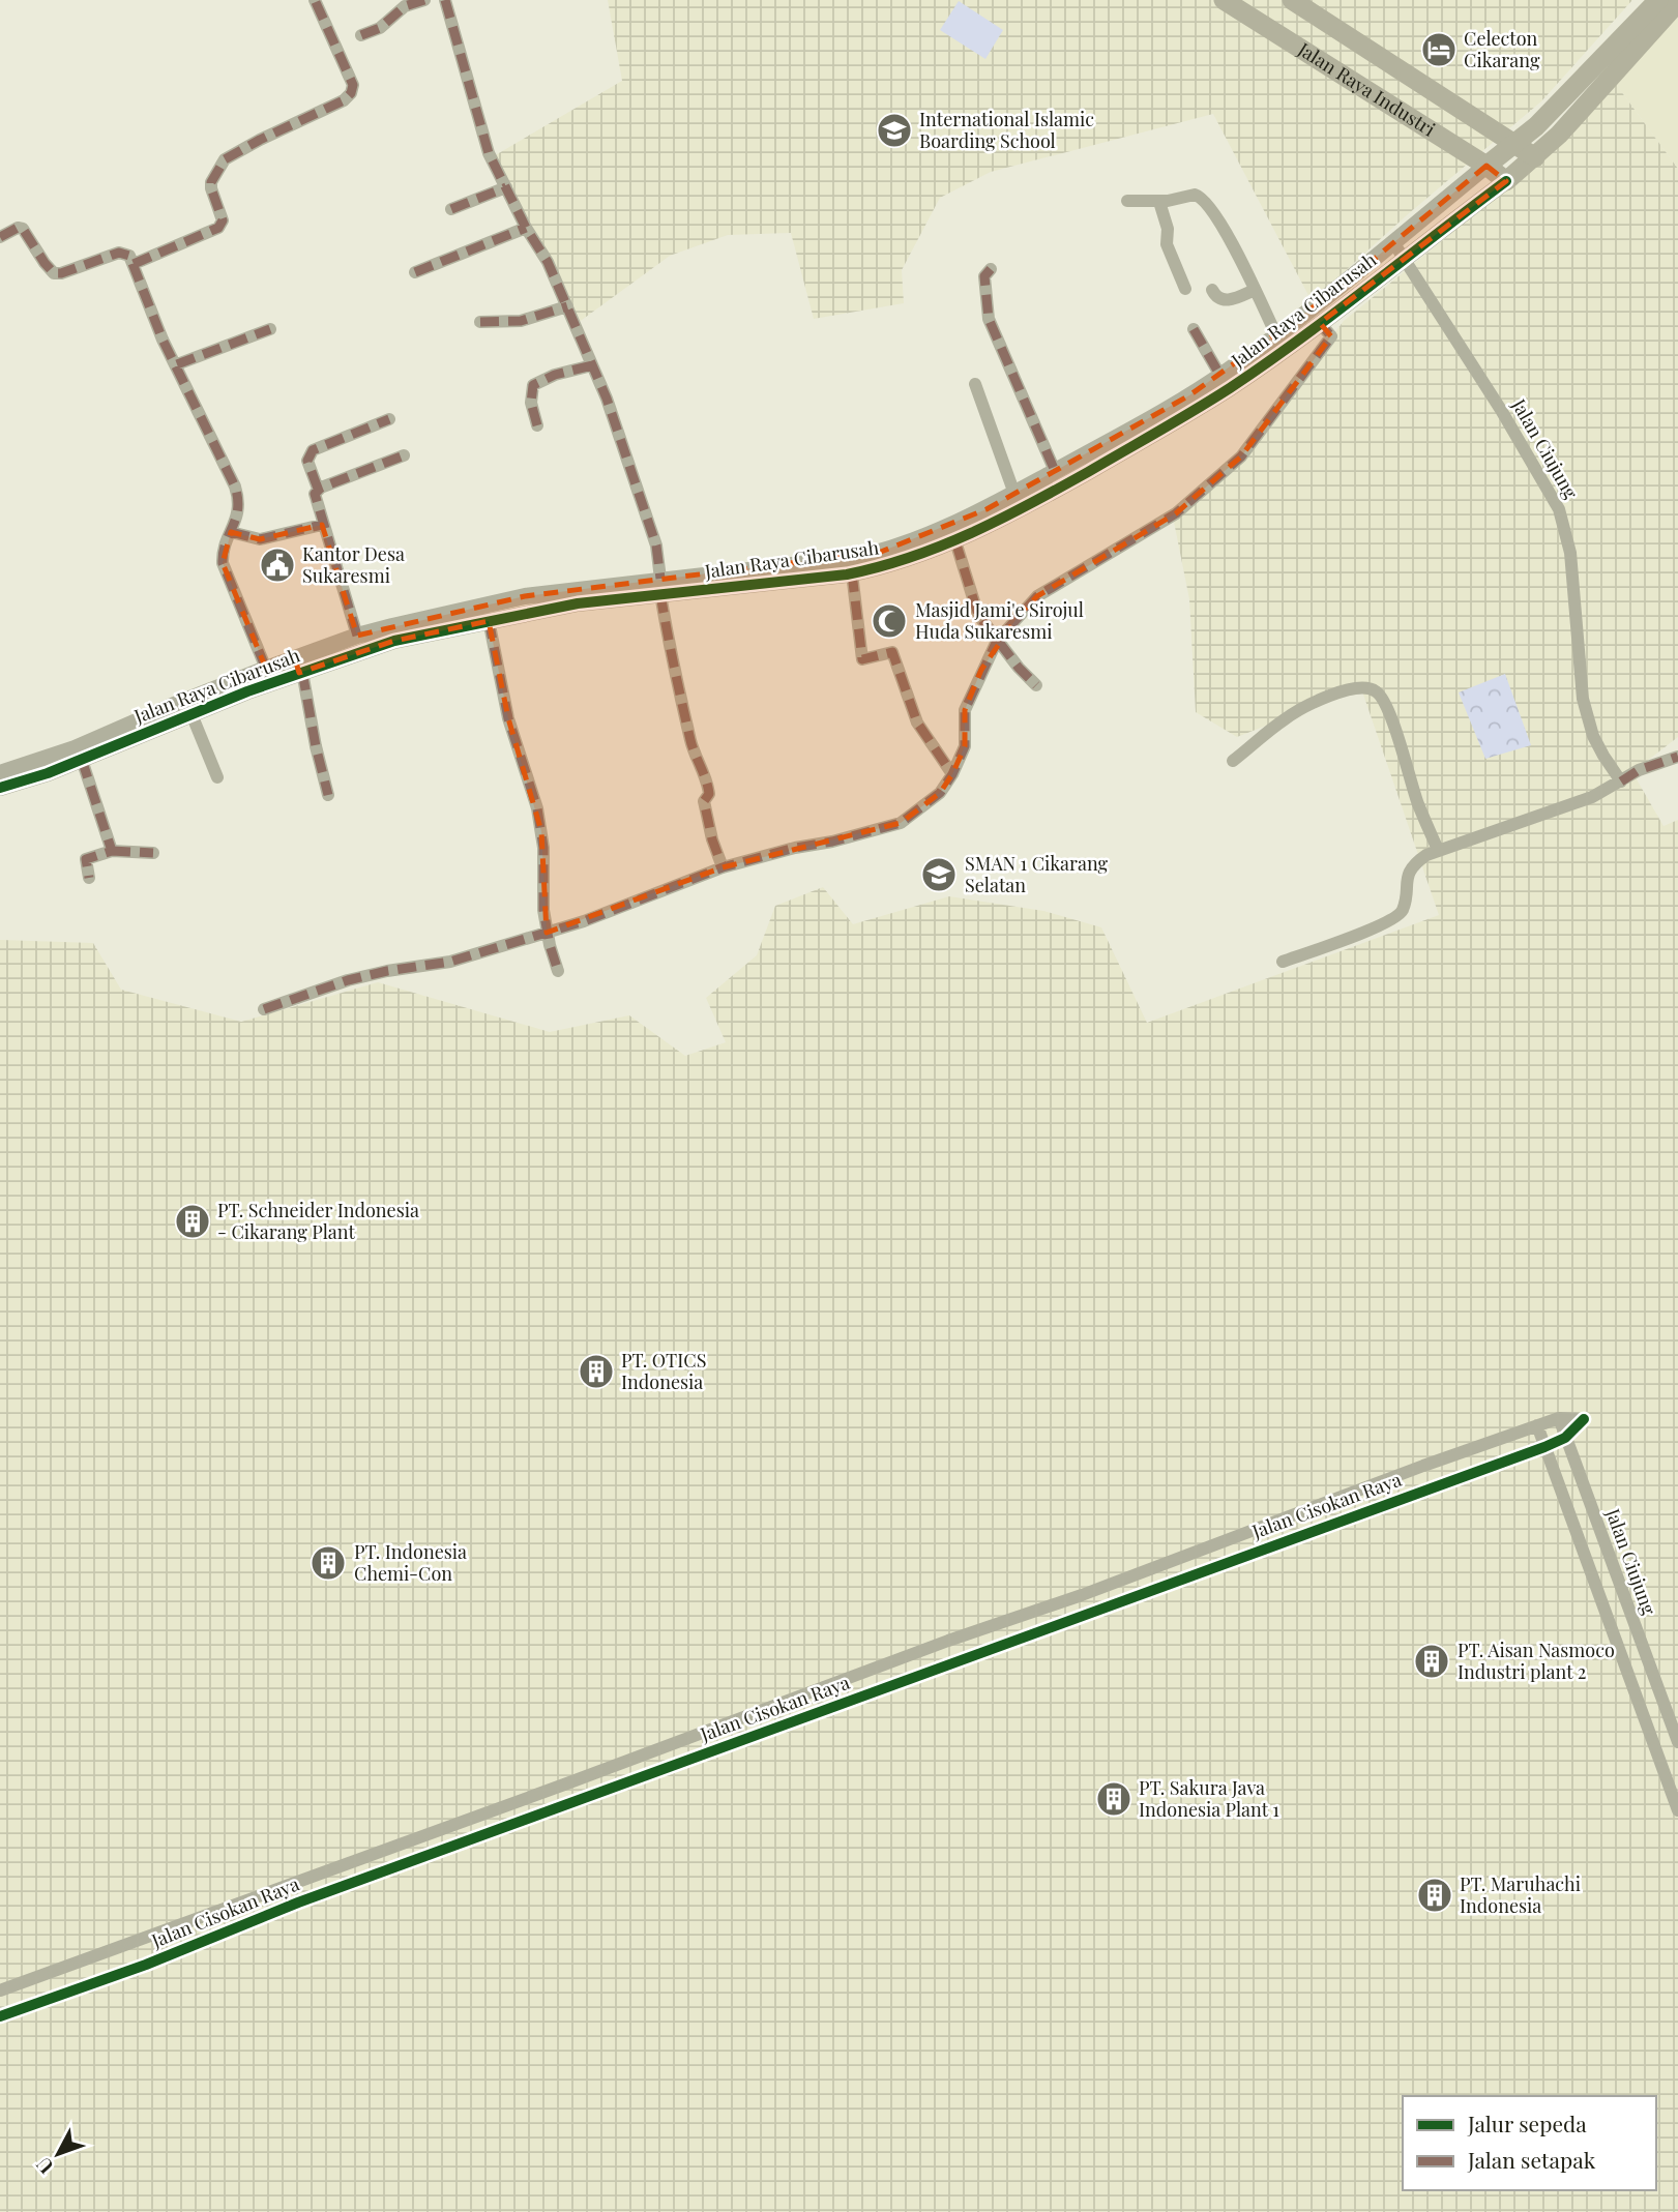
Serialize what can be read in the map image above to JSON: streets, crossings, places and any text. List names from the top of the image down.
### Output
{
  "streets": {
    "main road": ["Jalan Raya Industri", "Jalan Raya Cibarusah"],
    "street": ["Jalan Ciujung", "Jalan Cisokan Raya"]
  },
  "crossings": [
    ["Jalan Raya Industri", "Jalan Raya Cibarusah"],
    ["Jalan Raya Cibarusah", "Jalan Ciujung"],
    ["Jalan Ciujung", "Jalan Cisokan Raya"]
  ],
  "places": {
    "hotel": ["Celecton Cikarang"],
    "school or university": ["International Islamic Boarding School", "SMAN 1 Cikarang Selatan"],
    "public building": ["Kantor Desa Sukaresmi"],
    "mosque": ["Masjid Jami'e Sirojul Huda Sukaresmi"],
    "building": [
      "PT. Schneider Indonesia - Cikarang Plant",
      "PT. OTICS Indonesia",
      "PT. Indonesia Chemi-Con",
      "PT. Aisan Nasmoco Industri plant 2",
      "PT. Sakura Java Indonesia Plant 1",
      "PT. Maruhachi Indonesia"
    ]
  },
  "legend": ["Jalur sepeda", "Jalan setapak"],
  "north": "bottom left"
}
